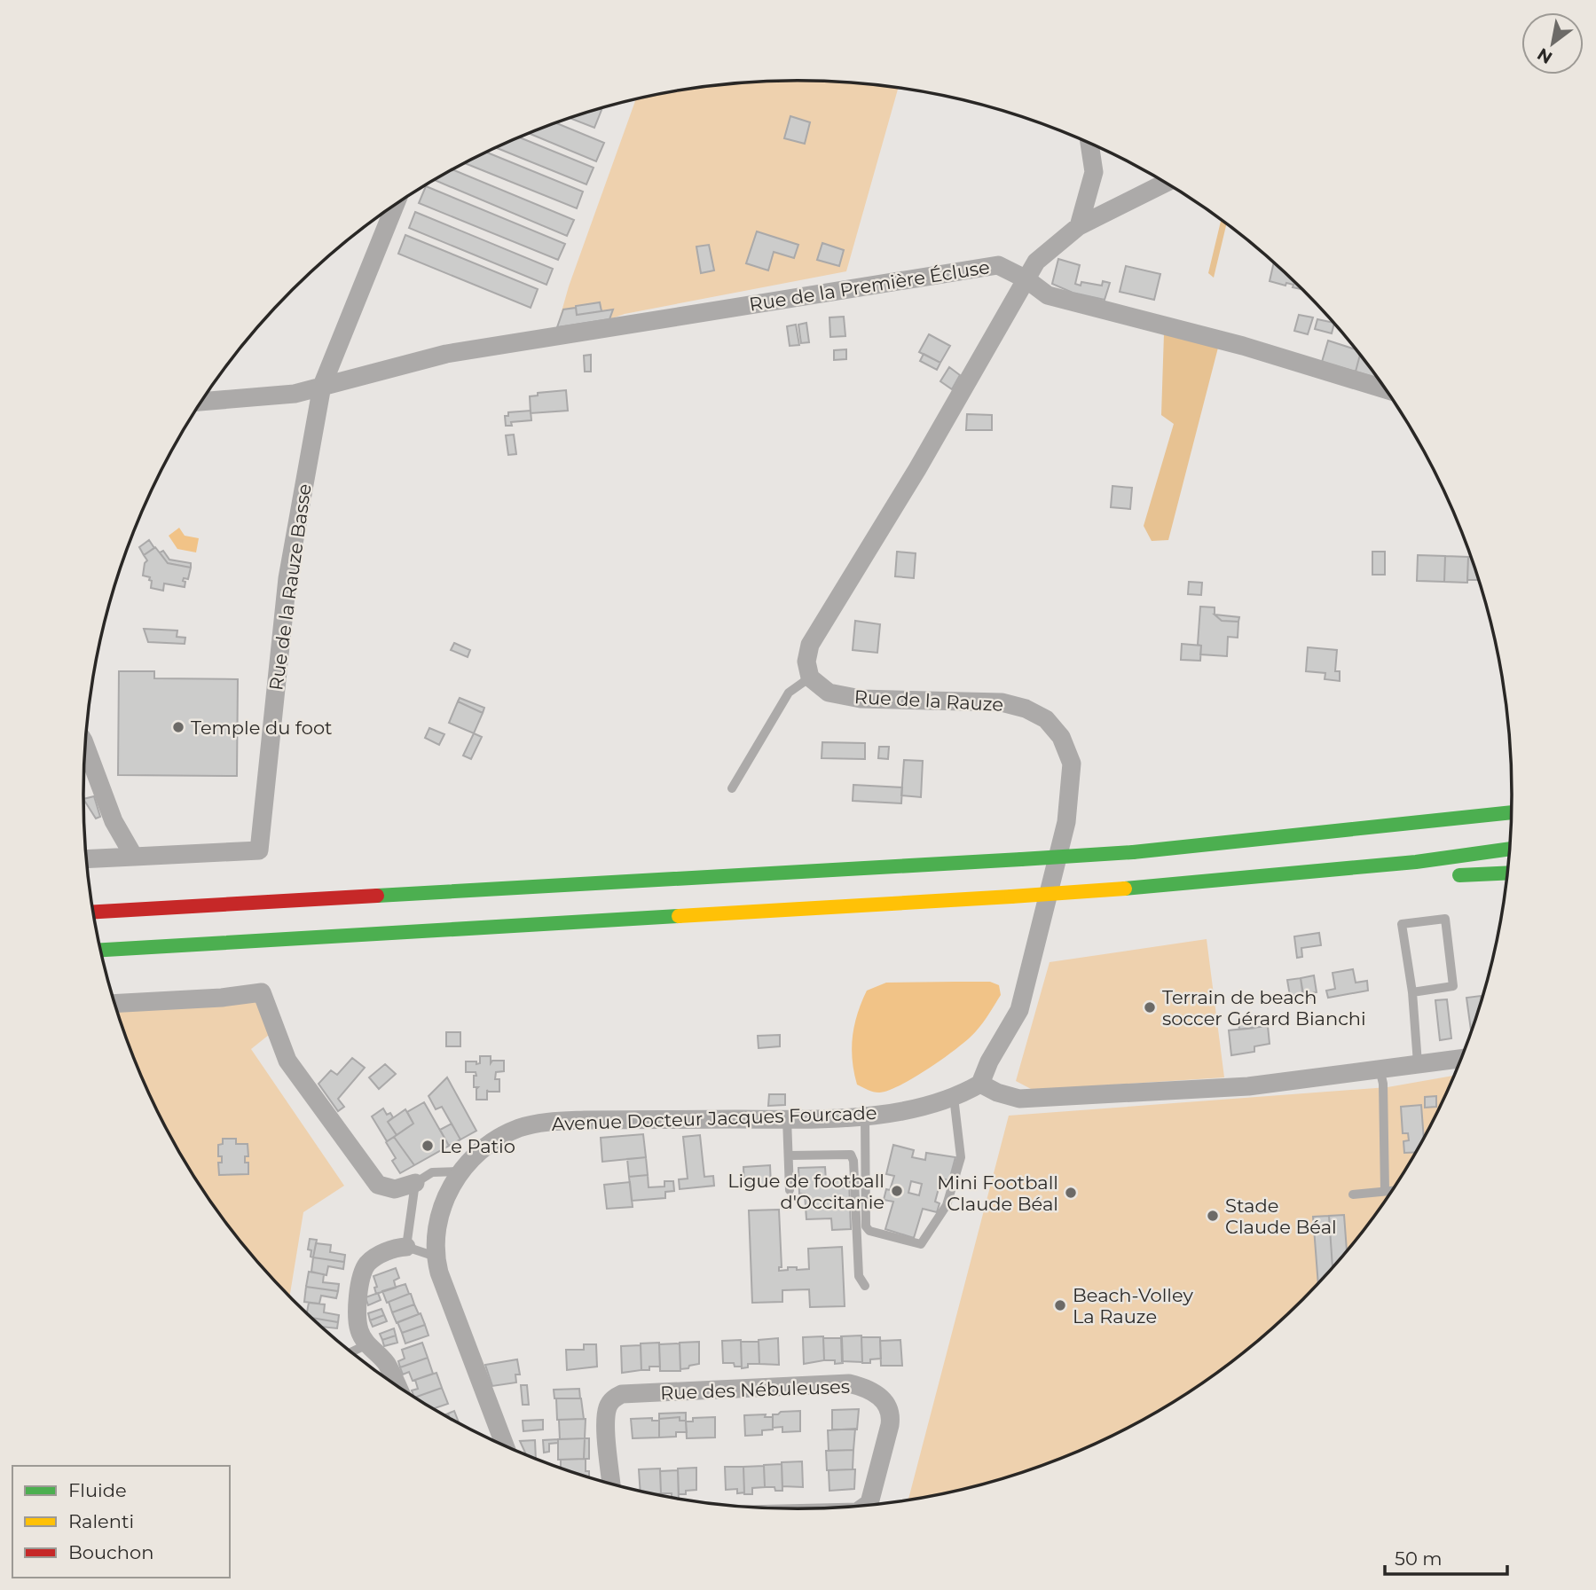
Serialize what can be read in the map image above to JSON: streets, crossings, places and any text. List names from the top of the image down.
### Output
{
  "streets": {
    "street": [
      "Rue de la Première Écluse",
      "Rue de la Rauze Basse",
      "Rue de la Rauze",
      "Avenue Docteur Jacques Fourcade",
      "Rue des Nébuleuses"
    ]
  },
  "crossings": [
    ["Rue de la Première Écluse", "Rue de la Rauze Basse"],
    ["Rue de la Rauze", "Avenue Docteur Jacques Fourcade"]
  ],
  "places": [
    "Temple du foot",
    "Terrain de beach soccer Gérard Bianchi",
    "Le Patio",
    "Ligue de football d'Occitanie",
    "Mini Football Claude Béal",
    "Stade Claude Béal",
    "Beach-Volley La Rauze"
  ],
  "legend": ["Fluide", "Ralenti", "Bouchon"],
  "scale_bar": "50 m",
  "north": "bottom left"
}
